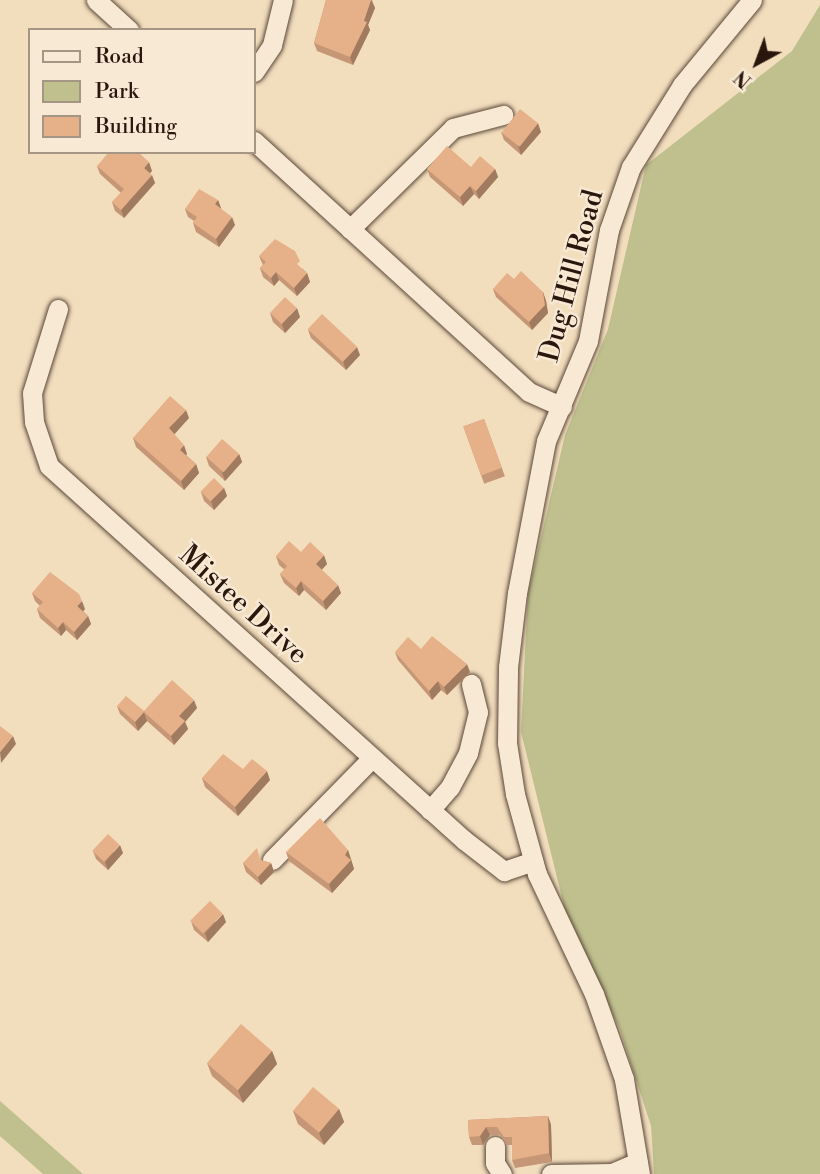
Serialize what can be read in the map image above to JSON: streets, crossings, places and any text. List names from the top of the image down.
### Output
{
  "streets": {
    "street": ["Dug Hill Road", "Mistee Drive"]
  },
  "legend": ["Road", "Park", "Building"],
  "north": "bottom left"
}
